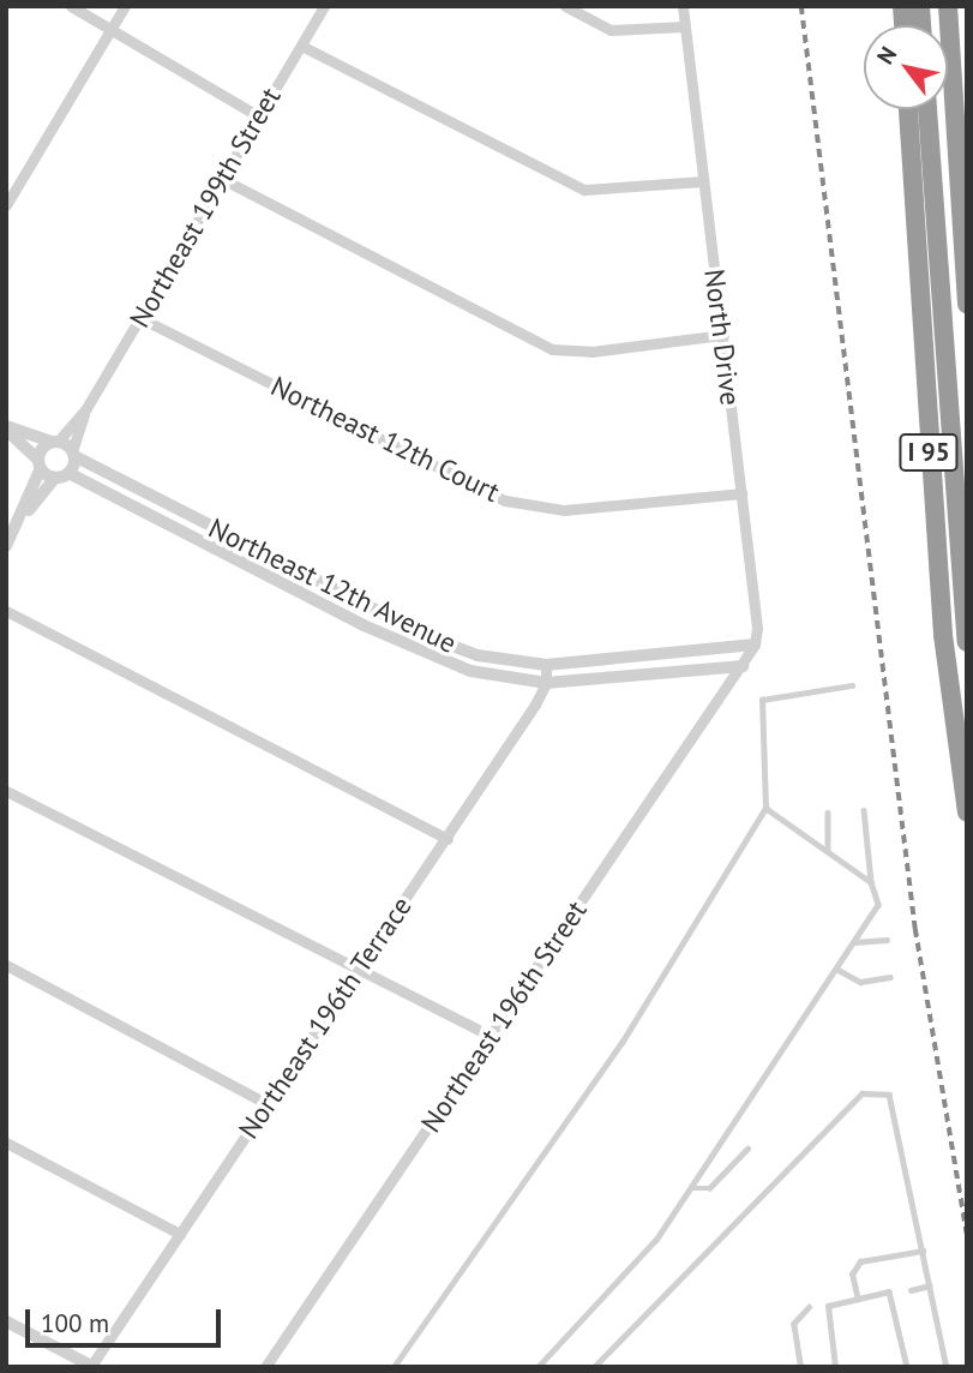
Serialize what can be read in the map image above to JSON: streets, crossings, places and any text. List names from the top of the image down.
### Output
{
  "streets": {
    "highway": ["I 95"],
    "street": [
      "Northeast 199th Street",
      "North Drive",
      "Northeast 12th Court",
      "Northeast 12th Avenue",
      "Northeast 196th Street",
      "Northeast 196th Terrace"
    ]
  },
  "crossings": [
    ["Northeast 199th Street", "Northeast 12th Court"],
    ["Northeast 199th Street", "Northeast 12th Avenue"],
    ["North Drive", "Northeast 12th Court"],
    ["North Drive", "Northeast 12th Avenue"],
    ["North Drive", "Northeast 196th Street"],
    ["Northeast 12th Avenue", "Northeast 196th Street"],
    ["Northeast 12th Avenue", "Northeast 196th Terrace"]
  ],
  "scale_bar": "100 m",
  "north": "top left"
}
